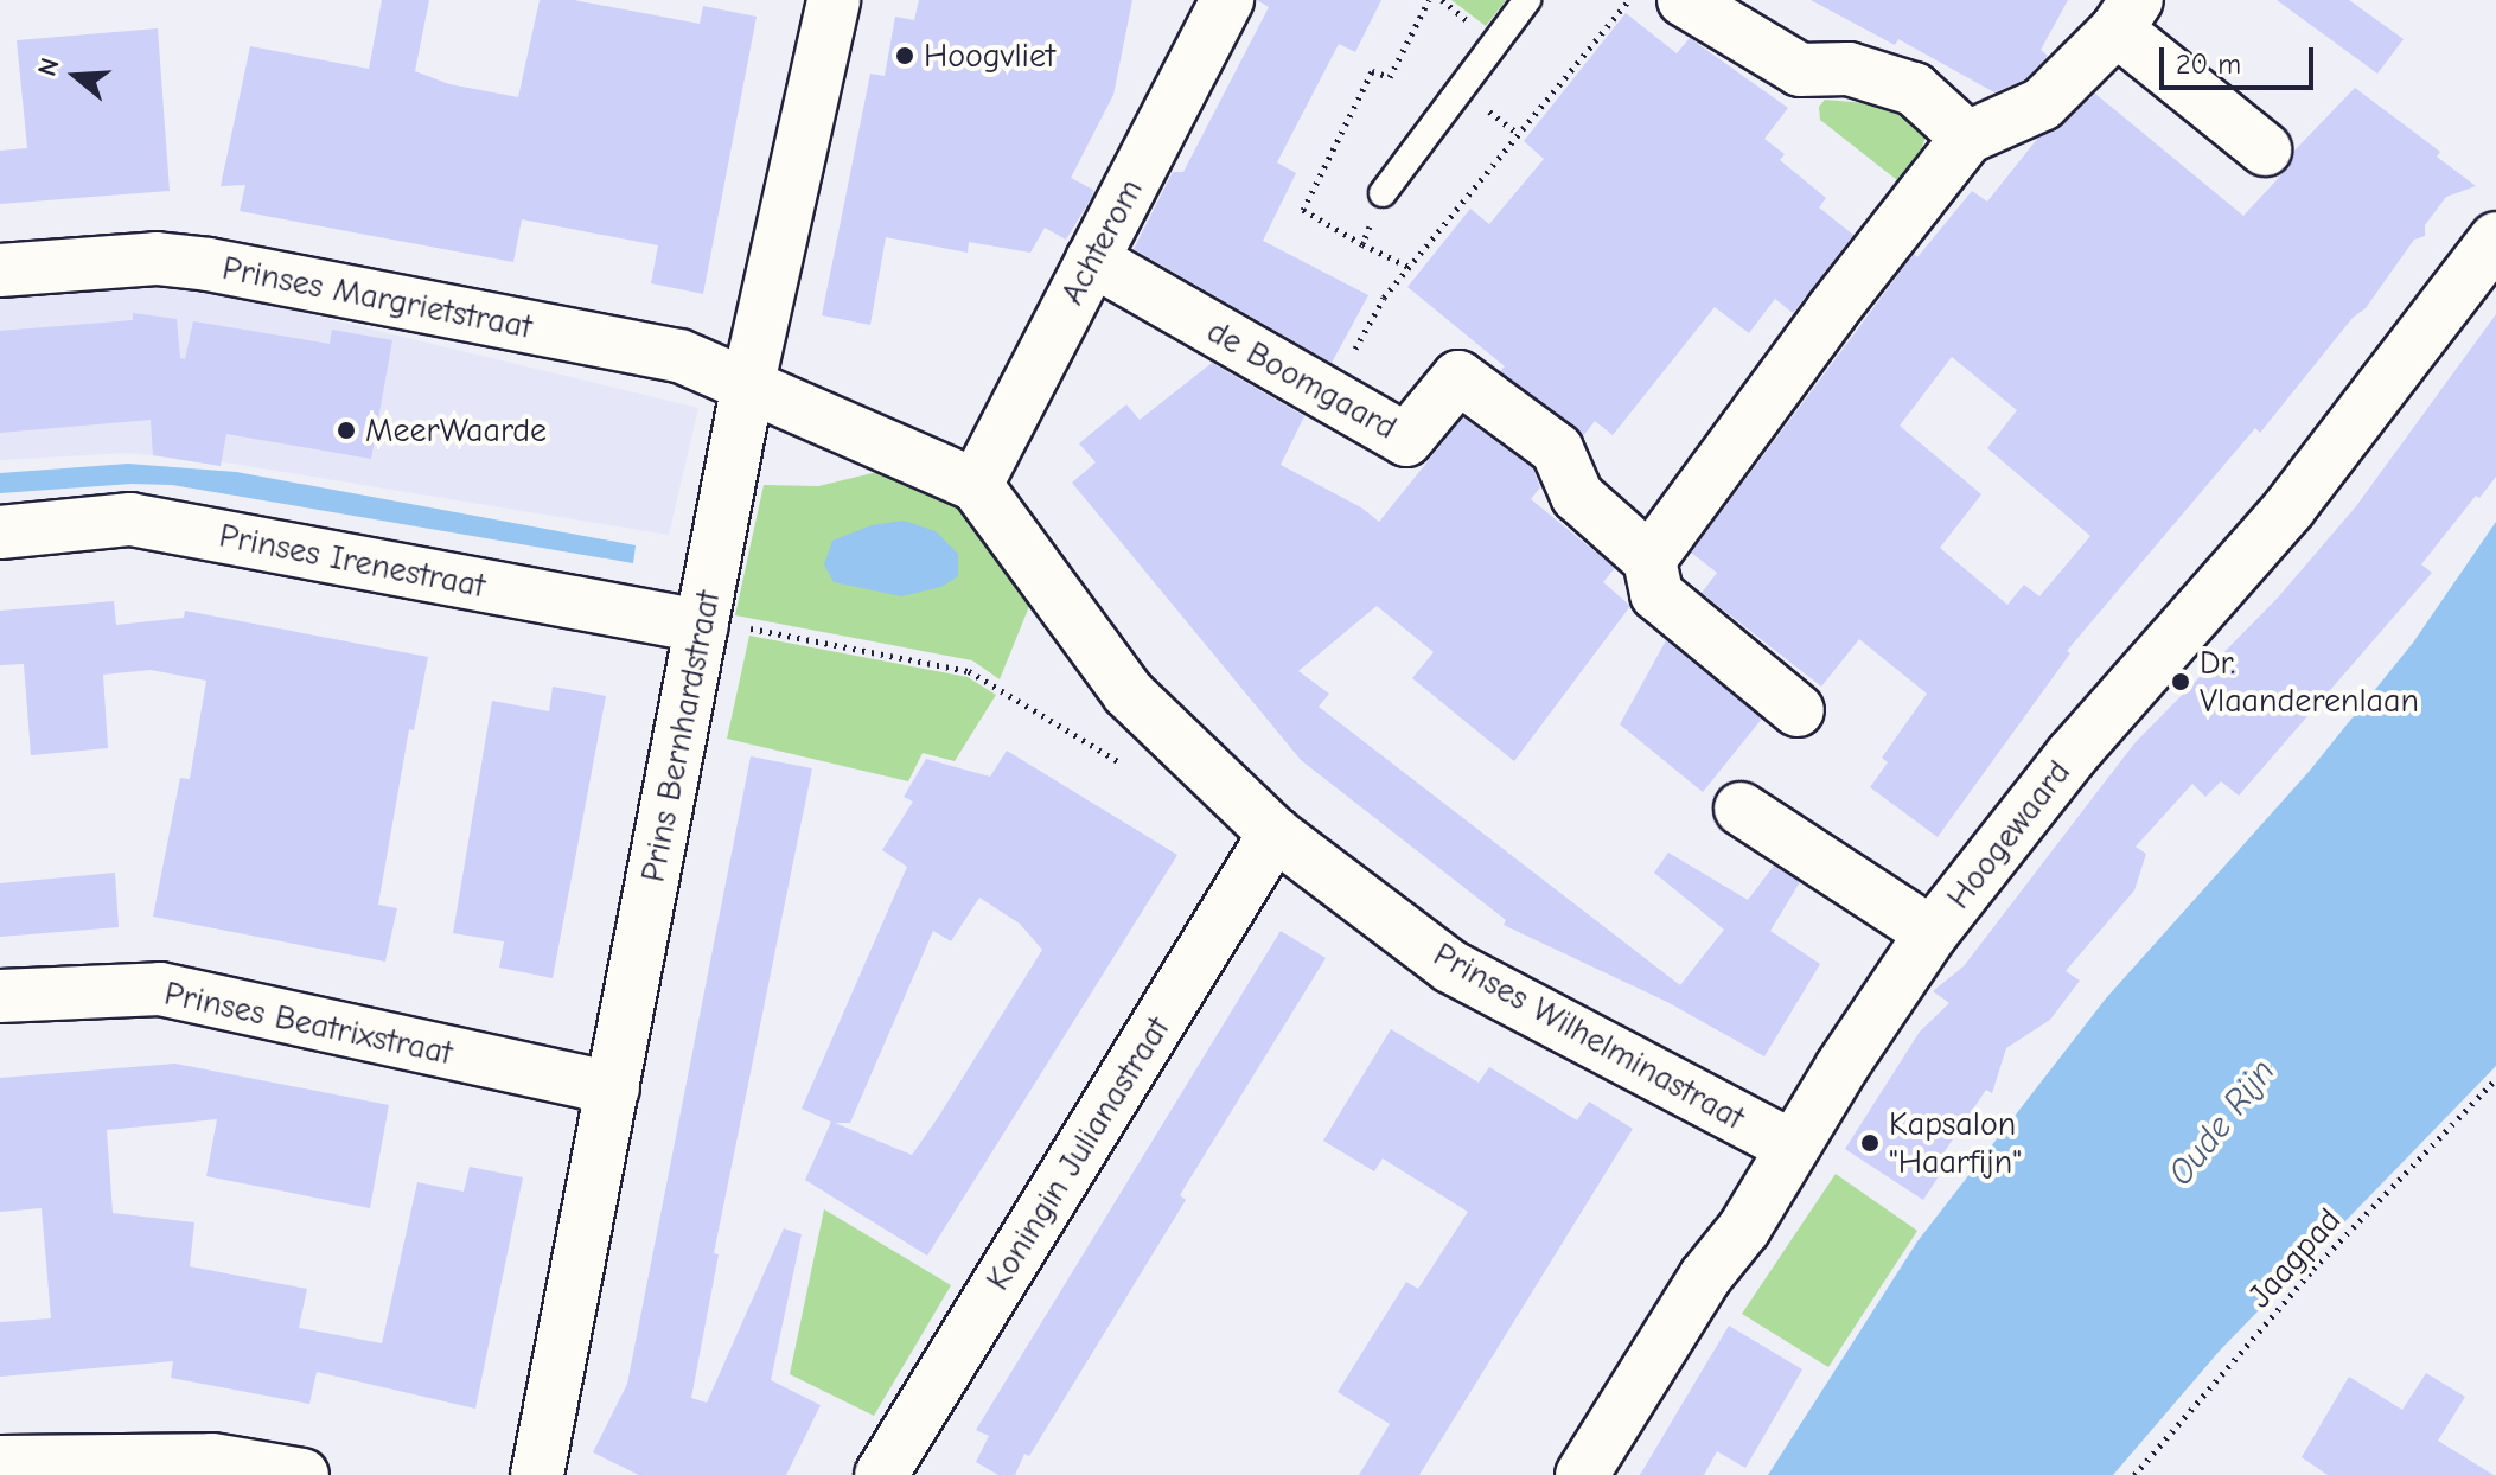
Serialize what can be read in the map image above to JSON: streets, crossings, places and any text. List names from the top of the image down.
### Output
{
  "streets": {
    "street": [
      "Achterom",
      "Prinses Margrietstraat",
      "de Boomgaard",
      "Prinses Irenestraat",
      "Prins Bernhardstraat",
      "Hoogewaard",
      "Prinses Beatrixstraat",
      "Prinses Wilhelminastraat",
      "Koningin Julianastraat"
    ],
    "path": ["Jaagpad"]
  },
  "crossings": [
    ["Achterom", "de Boomgaard"],
    ["Achterom", "Prinses Wilhelminastraat"],
    ["Prinses Margrietstraat", "Prins Bernhardstraat"],
    ["Prinses Margrietstraat", "Prinses Wilhelminastraat"],
    ["Prinses Irenestraat", "Prins Bernhardstraat"],
    ["Prins Bernhardstraat", "Prinses Beatrixstraat"],
    ["Prins Bernhardstraat", "Prinses Wilhelminastraat"],
    ["Hoogewaard", "Prinses Wilhelminastraat"],
    ["Prinses Wilhelminastraat", "Koningin Julianastraat"]
  ],
  "water": ["Oude Rijn"],
  "places": [
    "Hoogvliet",
    "MeerWaarde",
    "Dr. Vlaanderenlaan",
    "Kapsalon \"Haarfijn\""
  ],
  "scale_bar": "20 m",
  "north": "left"
}
